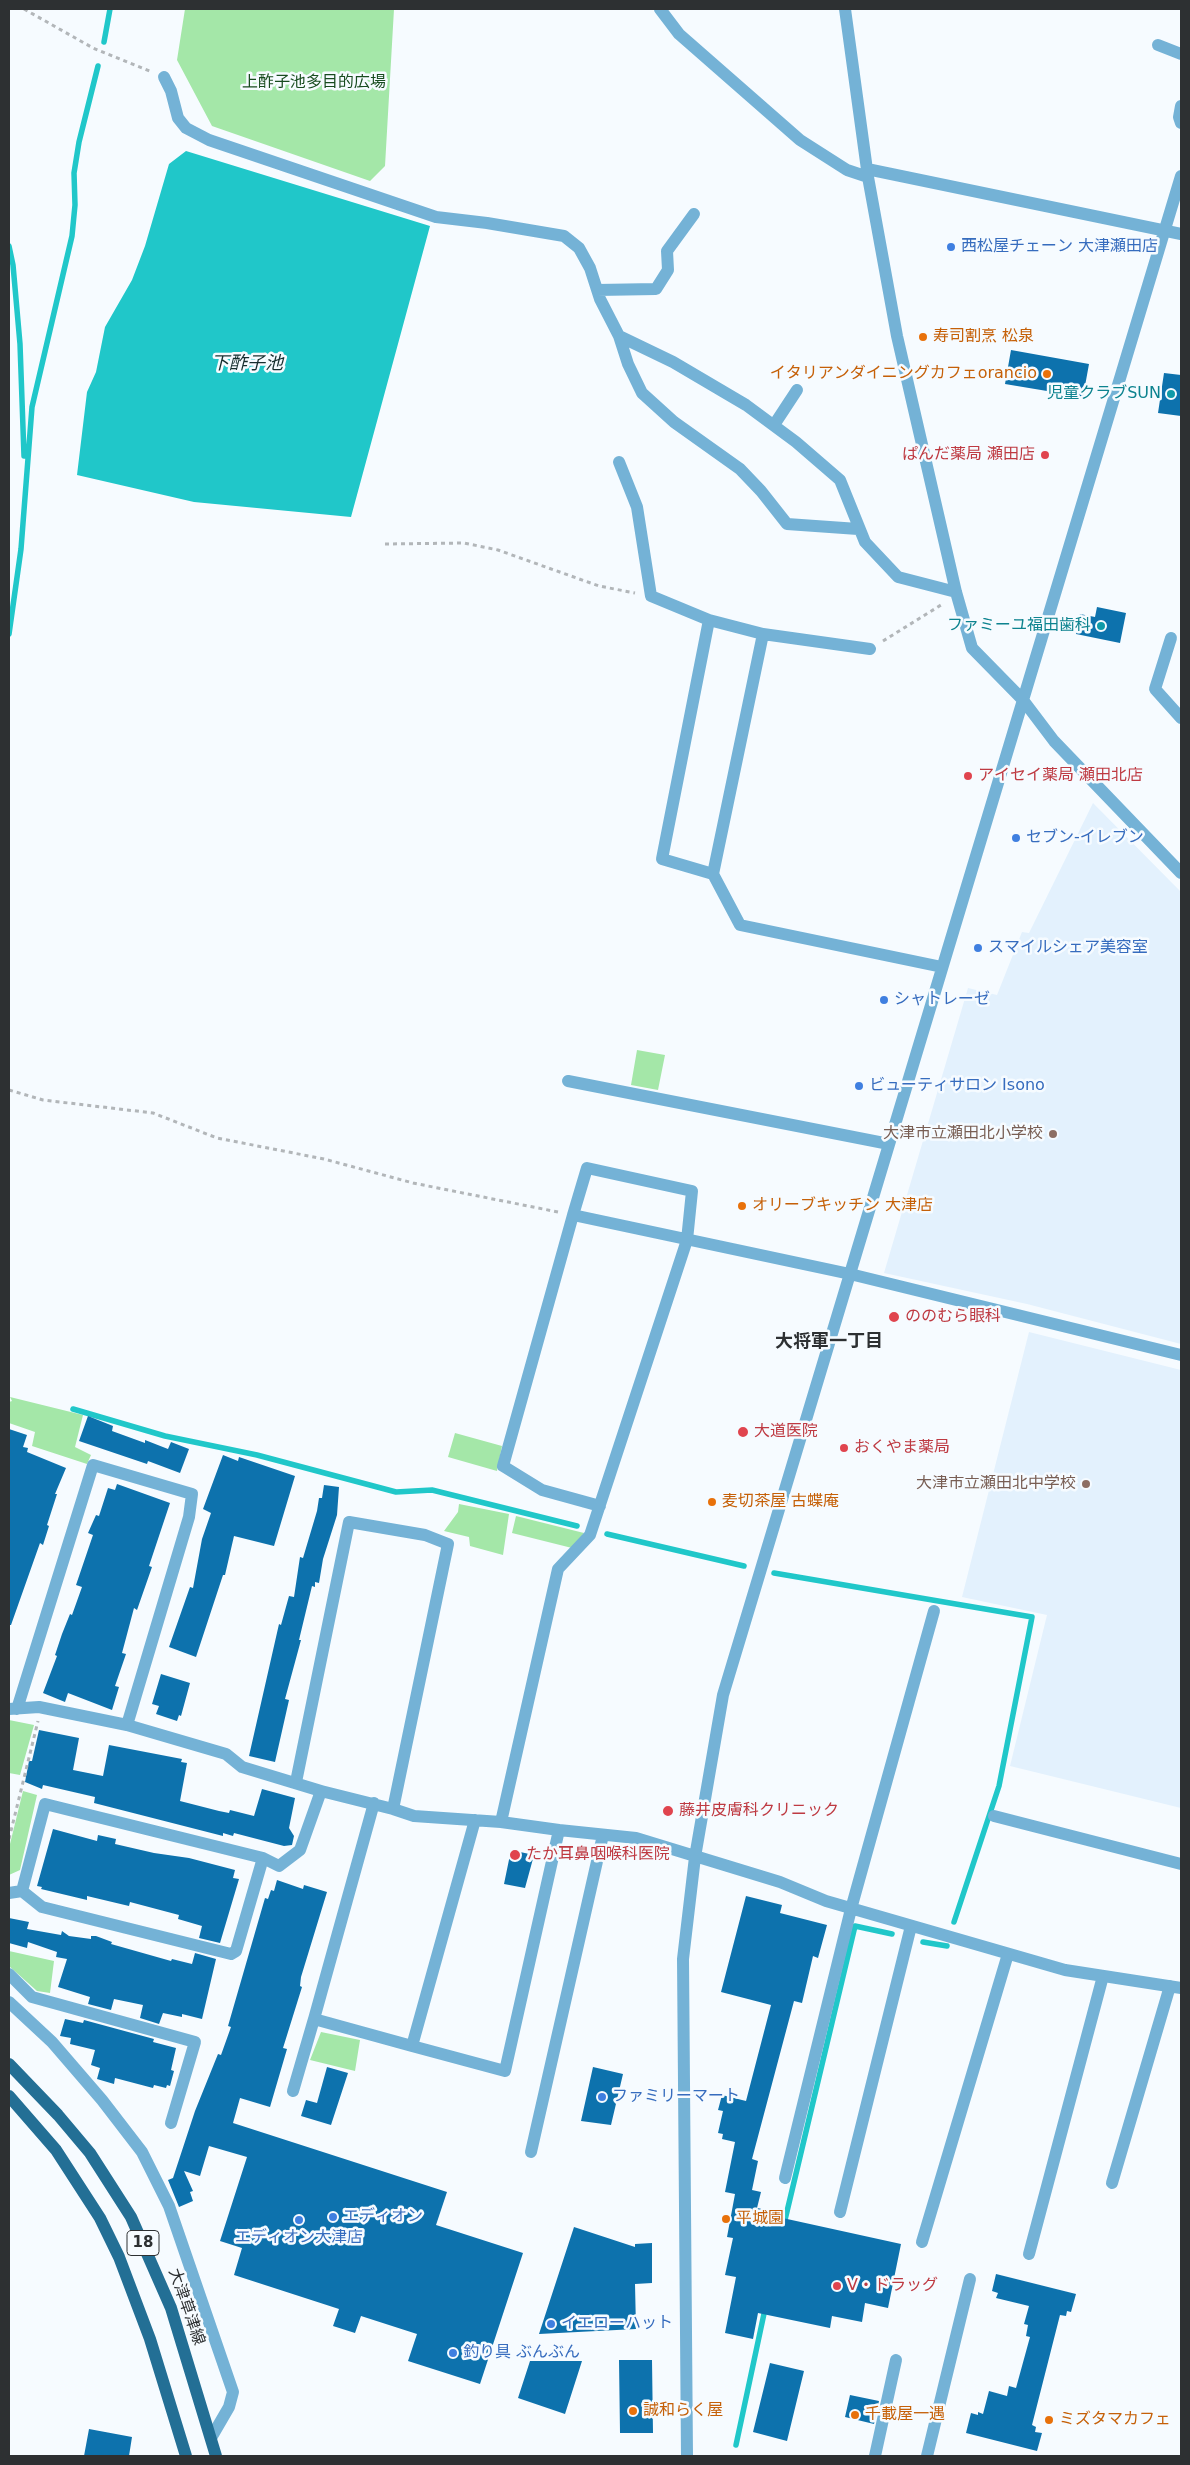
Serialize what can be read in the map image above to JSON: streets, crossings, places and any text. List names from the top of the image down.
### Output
{
  "streets": {
    "main road": ["18", "大津草津線"]
  },
  "districts": ["大将軍一丁目"],
  "water": ["下酢子池"],
  "parks": ["上酢子池多目的広場"],
  "places": [
    "西松屋チェーン 大津瀬田店",
    "寿司割烹 松泉",
    "イタリアンダイニングカフェorancio",
    "児童クラブSUN",
    "ぱんだ薬局 瀬田店",
    "ファミーユ福田歯科",
    "アイセイ薬局 瀬田北店",
    "セブン-イレブン",
    "スマイルシェア美容室",
    "シャトレーゼ",
    "ビューティサロン Isono",
    "大津市立瀬田北小学校",
    "オリーブキッチン 大津店",
    "ののむら眼科",
    "大道医院",
    "おくやま薬局",
    "大津市立瀬田北中学校",
    "麦切茶屋 古蝶庵",
    "藤井皮膚科クリニック",
    "たか耳鼻咽喉科医院",
    "ファミリーマート",
    "エディオン",
    "平城園",
    "エディオン大津店",
    "V・ドラッグ",
    "イエローハット",
    "釣り具 ぶんぶん",
    "誠和らく屋",
    "千載屋一遇",
    "ミズタマカフェ"
  ]
}
